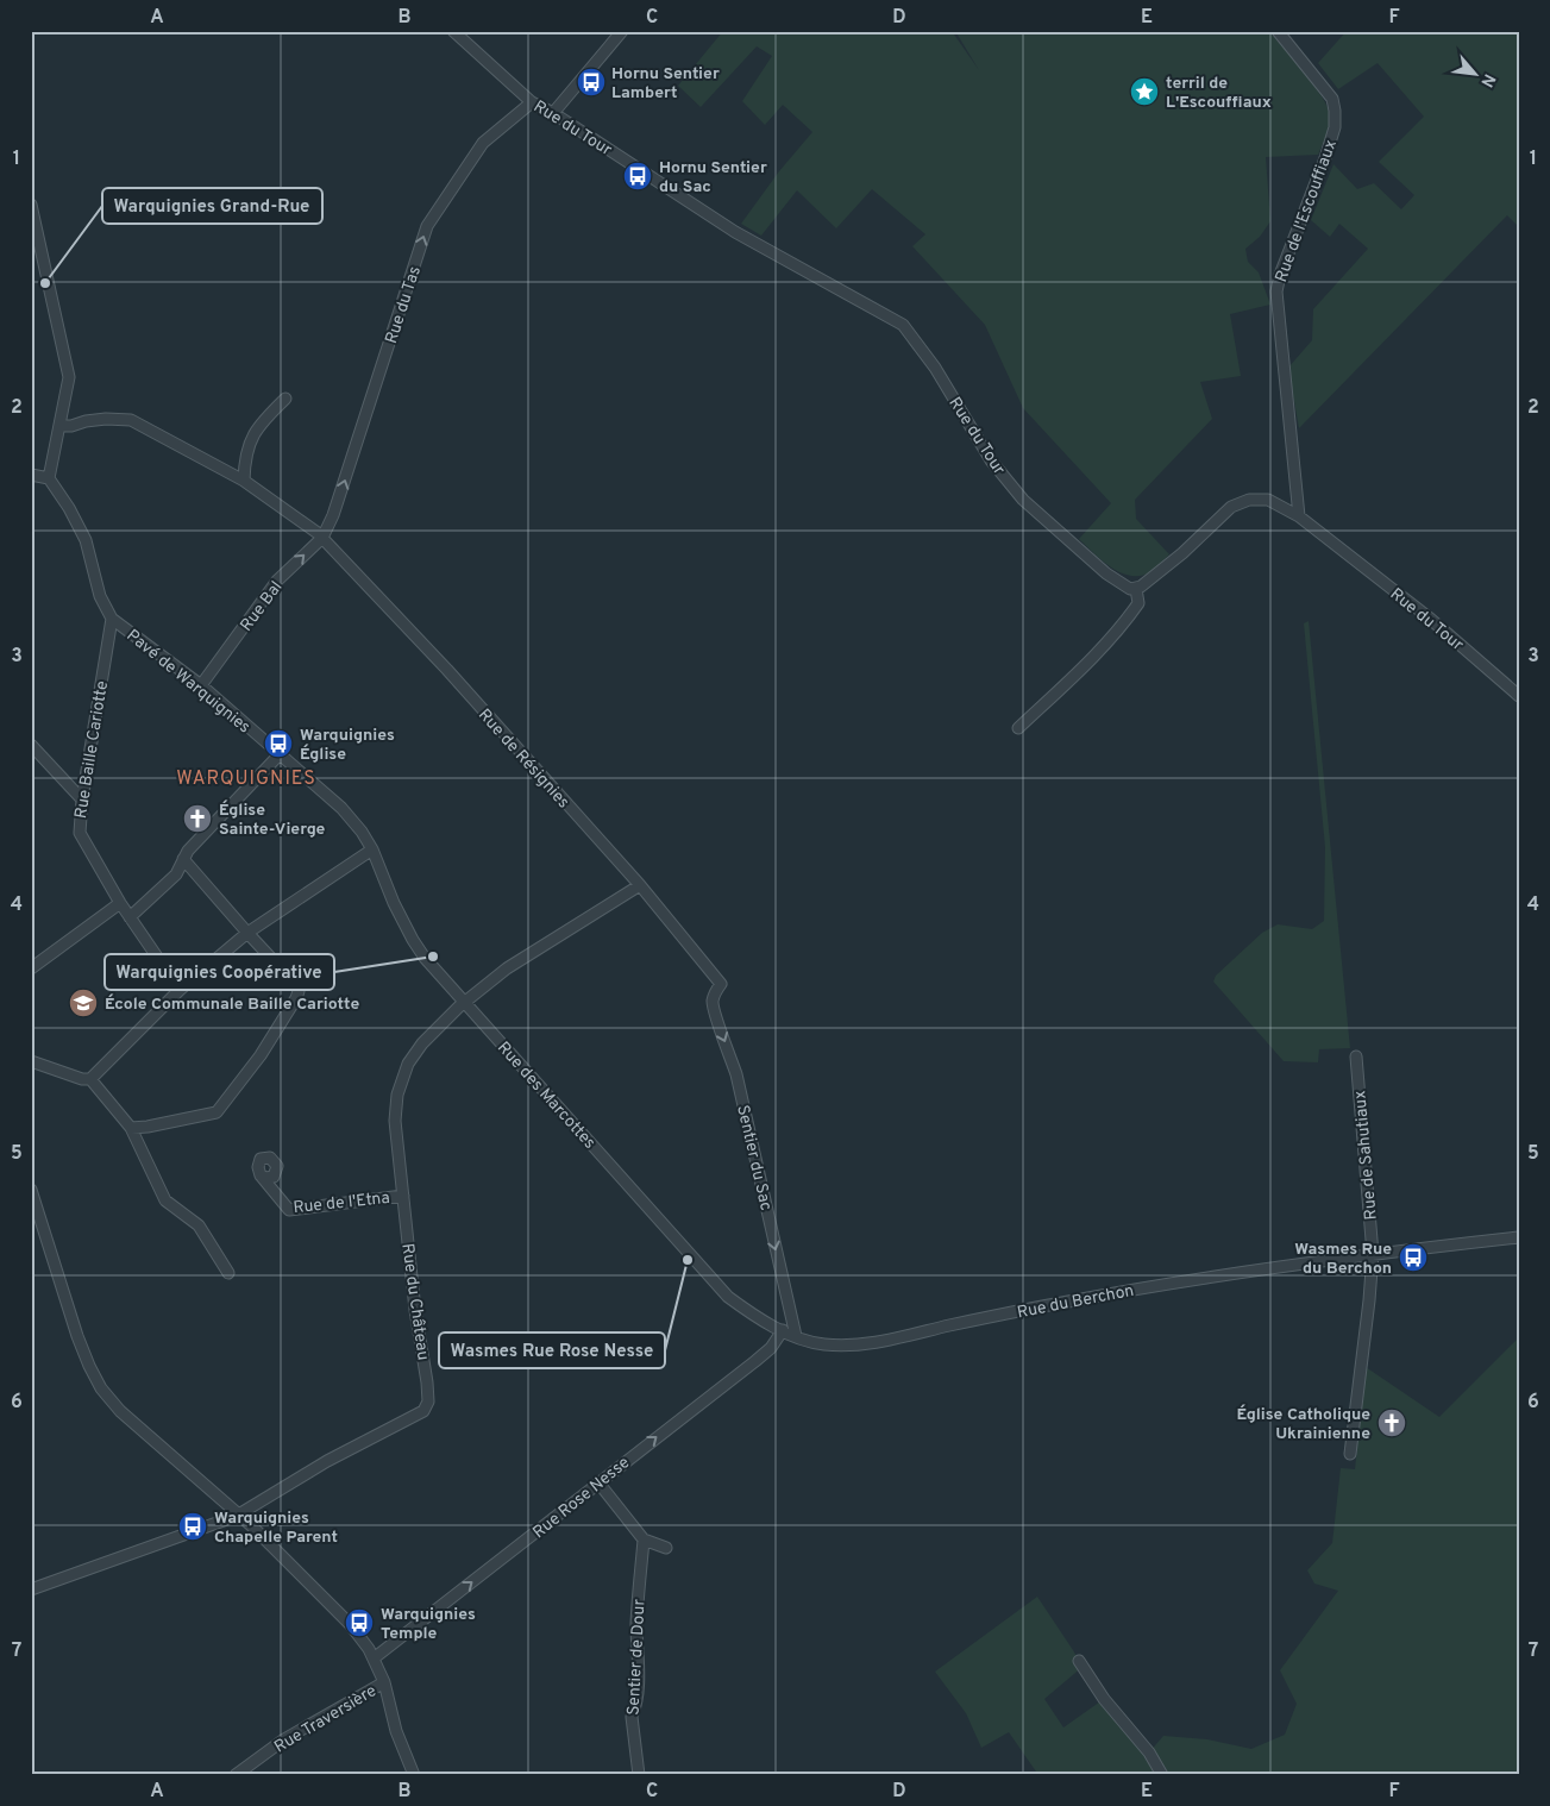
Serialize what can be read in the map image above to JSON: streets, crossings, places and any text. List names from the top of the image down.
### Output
{
  "streets": {
    "street": [
      "Rue du Tour",
      "Rue de l'Escouffiaux",
      "Rue du Tas",
      "Rue Bal",
      "Pavé de Warquignies",
      "Rue Baille Cariotte",
      "Rue de Résignies",
      "Rue des Marcottes",
      "Rue de Sahutiaux",
      "Sentier du Sac",
      "Rue de l'Etna",
      "Rue du Berchon",
      "Rue du Château",
      "Rue Rose Nesse",
      "Sentier de Dour",
      "Rue Traversière"
    ]
  },
  "crossings": [
    ["Rue du Tour", "Rue de l'Escouffiaux"],
    ["Rue du Tour", "Rue du Tas"],
    ["Rue du Tas", "Rue Bal"],
    ["Rue du Tas", "Rue de Résignies"],
    ["Rue Bal", "Pavé de Warquignies"],
    ["Rue Bal", "Rue de Résignies"],
    ["Pavé de Warquignies", "Rue Baille Cariotte"],
    ["Pavé de Warquignies", "Rue des Marcottes"],
    ["Pavé de Warquignies", "Rue du Château"],
    ["Rue de Résignies", "Sentier du Sac"],
    ["Rue des Marcottes", "Rue du Berchon"],
    ["Rue des Marcottes", "Rue du Château"],
    ["Rue des Marcottes", "Rue Rose Nesse"],
    ["Rue de Sahutiaux", "Rue du Berchon"],
    ["Sentier du Sac", "Rue du Berchon"],
    ["Rue de l'Etna", "Rue du Château"],
    ["Rue du Berchon", "Rue Rose Nesse"]
  ],
  "one_way": [
    "Rue du Tas",
    "Rue Bal",
    "Sentier du Sac",
    "Rue Rose Nesse"
  ],
  "districts": ["WARQUIGNIES"],
  "places": {
    "bus stop": [
      "Hornu Sentier Lambert",
      "Hornu Sentier du Sac",
      "Warquignies Église",
      "Wasmes Rue du Berchon",
      "Warquignies Chapelle Parent",
      "Warquignies Temple"
    ],
    "place": ["terril de L'Escouffiaux"],
    "other": ["Warquignies Grand-Rue", "Warquignies Coopérative", "Wasmes Rue Rose Nesse"],
    "church": ["Église Sainte-Vierge", "Église Catholique Ukrainienne"],
    "school or university": ["École Communale Baille Cariotte"]
  },
  "north": "bottom right",
  "grid": {
    "columns": [
      "A",
      "B",
      "C",
      "D",
      "E",
      "F"
    ],
    "rows": [
      "1",
      "2",
      "3",
      "4",
      "5",
      "6",
      "7"
    ]
  }
}
